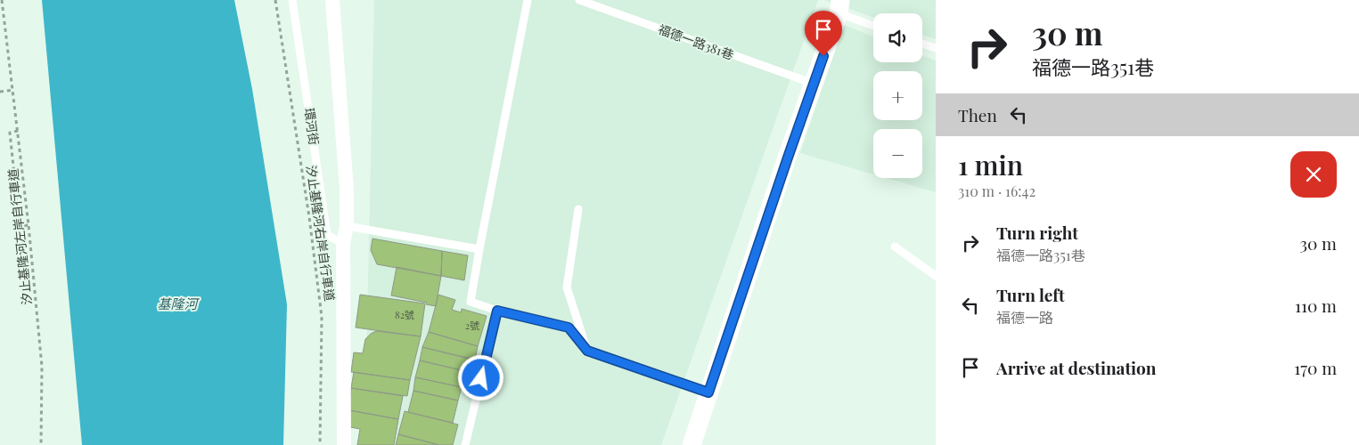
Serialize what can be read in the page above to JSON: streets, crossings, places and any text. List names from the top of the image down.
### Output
{
  "streets": {
    "lane": ["福德一路381巷", "環河街"],
    "path": ["汐止基隆河右岸自行車道", "汐止基隆河左岸自行車道"]
  },
  "water": ["基隆河"],
  "house_numbers": ["82號", "2號"],
  "page": {
    "turn": ["30 m", "福德一路351巷"],
    "map_buttons": ["+", "−"],
    "then": "Then",
    "heading": ["1 min", "310 m · 16:42"],
    "list": [
      {
        "name": "Turn right",
        "note": "福德一路351巷",
        "value": "30 m"
      },
      {
        "name": "Turn left",
        "note": "福德一路",
        "value": "110 m"
      },
      {
        "name": "Arrive at destination",
        "value": "170 m"
      }
    ]
  }
}
